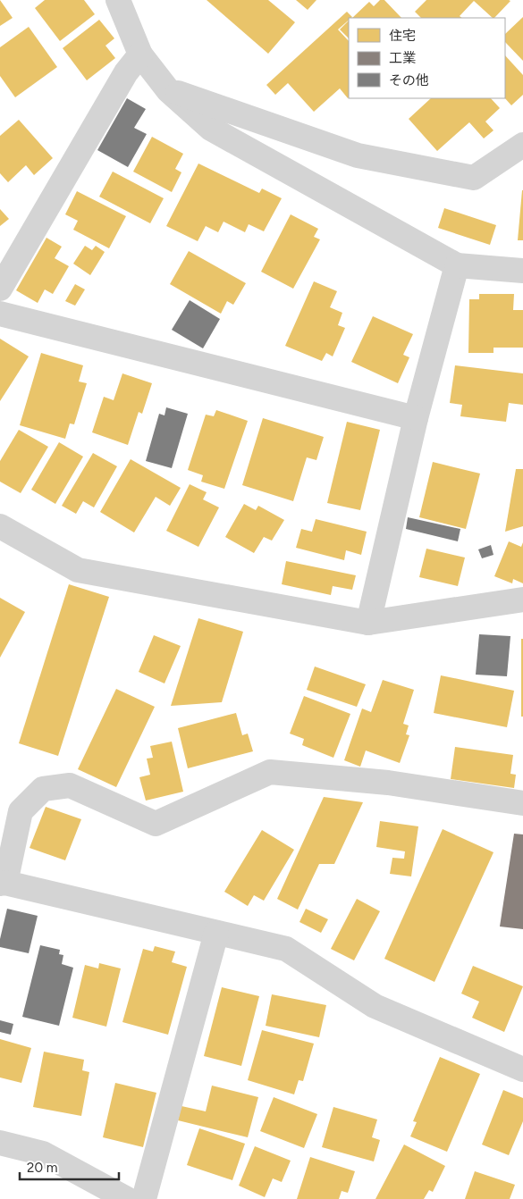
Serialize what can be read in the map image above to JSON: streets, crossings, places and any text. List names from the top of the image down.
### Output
{
  "legend": ["住宅", "工業", "その他"],
  "scale_bar": "20 m"
}
